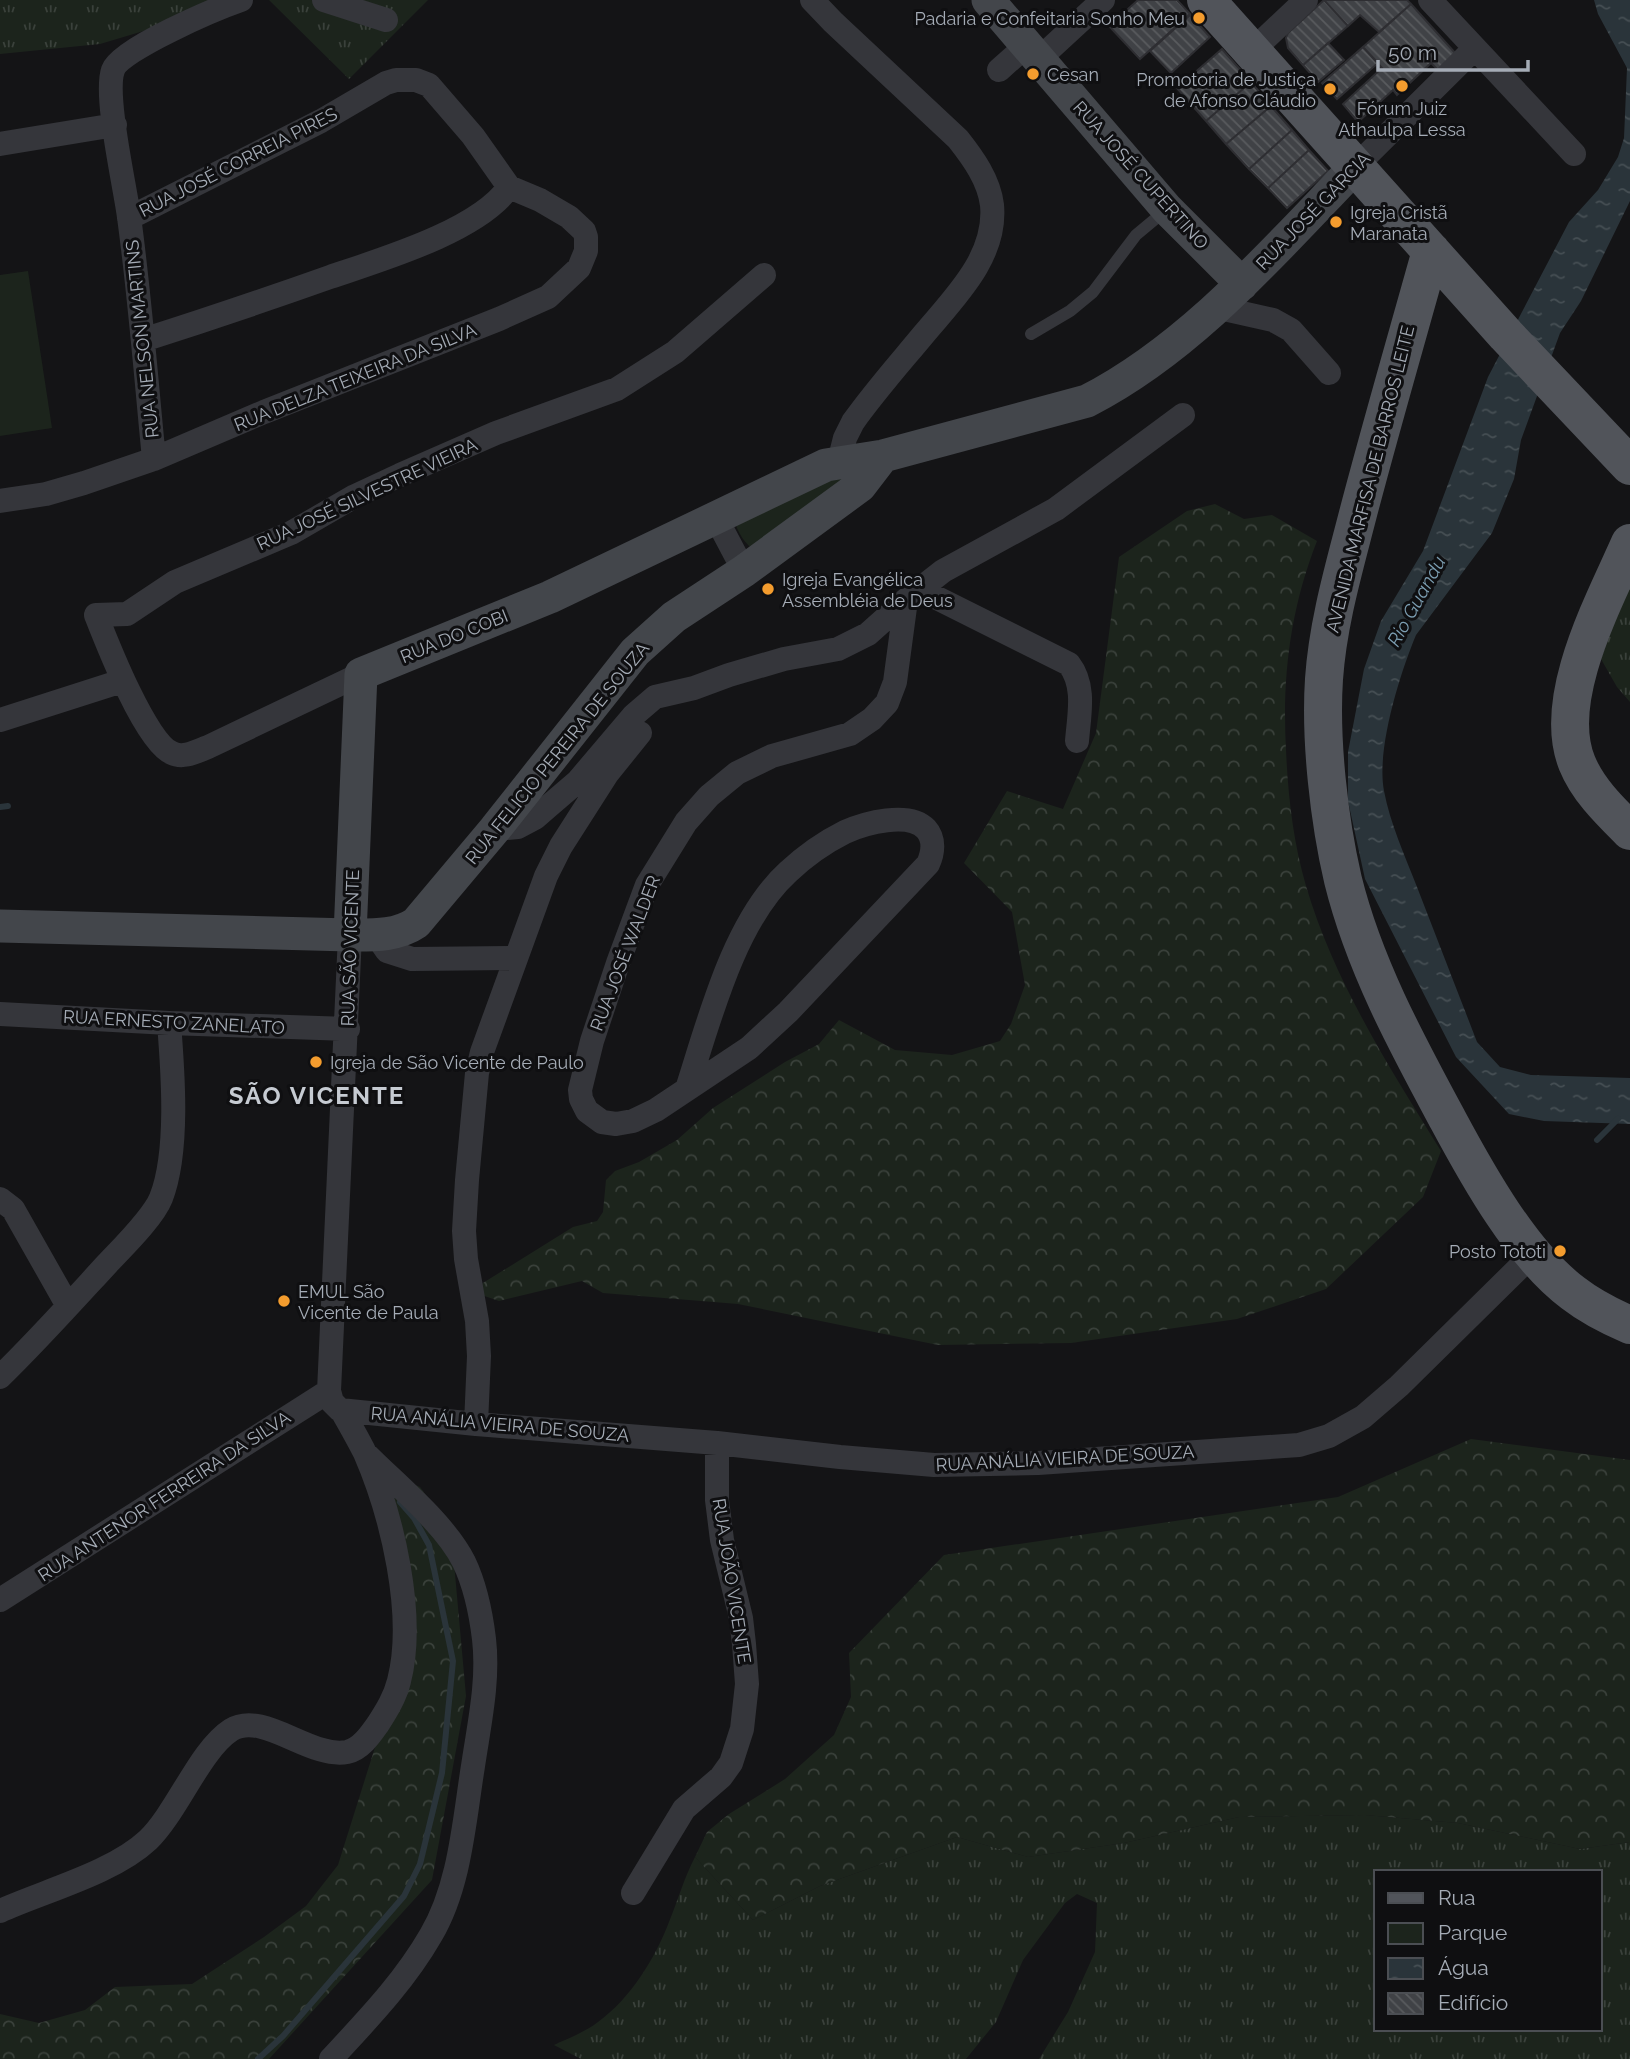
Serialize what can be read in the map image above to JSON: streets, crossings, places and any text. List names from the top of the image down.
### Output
{
  "streets": {
    "main road": [
      "RUA JOSÉ CUPERTINO",
      "RUA JOSÉ GARCIA",
      "AVENIDA MARFISA DE BARROS LEITE",
      "RUA DO COBI",
      "RUA FELICIO PEREIRA DE SOUZA",
      "RUA SÃO VICENTE"
    ],
    "street": [
      "RUA JOSÉ CORREIA PIRES",
      "RUA NELSON MARTINS",
      "RUA DELZA TEIXEIRA DA SILVA",
      "RUA JOSÉ SILVESTRE VIEIRA",
      "RUA JOSÉ WALDER",
      "RUA ERNESTO ZANELATO",
      "RUA ANÁLIA VIEIRA DE SOUZA",
      "RUA ANTENOR FERREIRA DA SILVA",
      "RUA JOÃO VICENTE"
    ]
  },
  "crossings": [
    ["RUA JOSÉ CORREIA PIRES", "RUA NELSON MARTINS"],
    ["RUA JOSÉ CORREIA PIRES", "RUA DELZA TEIXEIRA DA SILVA"],
    ["RUA JOSÉ CUPERTINO", "RUA JOSÉ GARCIA"],
    ["RUA NELSON MARTINS", "RUA DELZA TEIXEIRA DA SILVA"],
    ["AVENIDA MARFISA DE BARROS LEITE", "RUA ANÁLIA VIEIRA DE SOUZA"],
    ["RUA JOSÉ SILVESTRE VIEIRA", "RUA DO COBI"],
    ["RUA DO COBI", "RUA FELICIO PEREIRA DE SOUZA"],
    ["RUA DO COBI", "RUA SÃO VICENTE"],
    ["RUA FELICIO PEREIRA DE SOUZA", "RUA SÃO VICENTE"],
    ["RUA SÃO VICENTE", "RUA ERNESTO ZANELATO"],
    ["RUA SÃO VICENTE", "RUA ANÁLIA VIEIRA DE SOUZA"],
    ["RUA SÃO VICENTE", "RUA ANTENOR FERREIRA DA SILVA"],
    ["RUA ANÁLIA VIEIRA DE SOUZA", "RUA ANTENOR FERREIRA DA SILVA"],
    ["RUA ANÁLIA VIEIRA DE SOUZA", "RUA JOÃO VICENTE"]
  ],
  "districts": ["SÃO VICENTE"],
  "water": ["Rio Guandu"],
  "places": [
    "Padaria e Confeitaria Sonho Meu",
    "Cesan",
    "Fórum Juiz Athaulpa Lessa",
    "Promotoria de Justiça de Afonso Cláudio",
    "Igreja Cristã Maranata",
    "Igreja Evangélica Assembléia de Deus",
    "Igreja de São Vicente de Paulo",
    "Posto Tototi",
    "EMUL São Vicente de Paula"
  ],
  "legend": [
    "Rua",
    "Parque",
    "Água",
    "Edifício"
  ],
  "scale_bar": "50 m"
}
